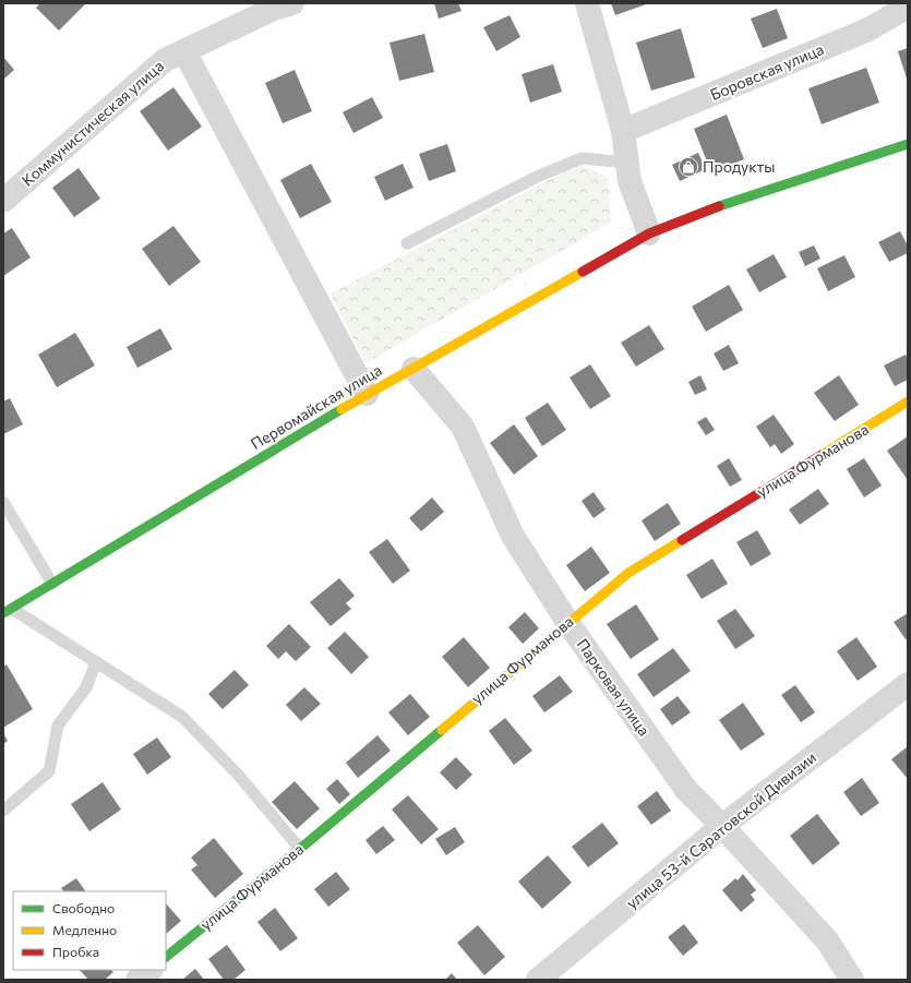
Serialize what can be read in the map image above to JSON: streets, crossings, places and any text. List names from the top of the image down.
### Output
{
  "streets": {
    "main road": ["Первомайская улица", "улица Фурманова"],
    "street": [
      "Боровская улица",
      "Коммунистическая улица",
      "Парковая улица",
      "улица 53-й Саратовской Дивизии"
    ]
  },
  "crossings": [
    ["Первомайская улица", "Парковая улица"],
    ["улица Фурманова", "Парковая улица"],
    ["Парковая улица", "улица 53-й Саратовской Дивизии"]
  ],
  "places": {
    "shop": ["Продукты"]
  },
  "legend": ["Свободно", "Медленно", "Пробка"]
}
